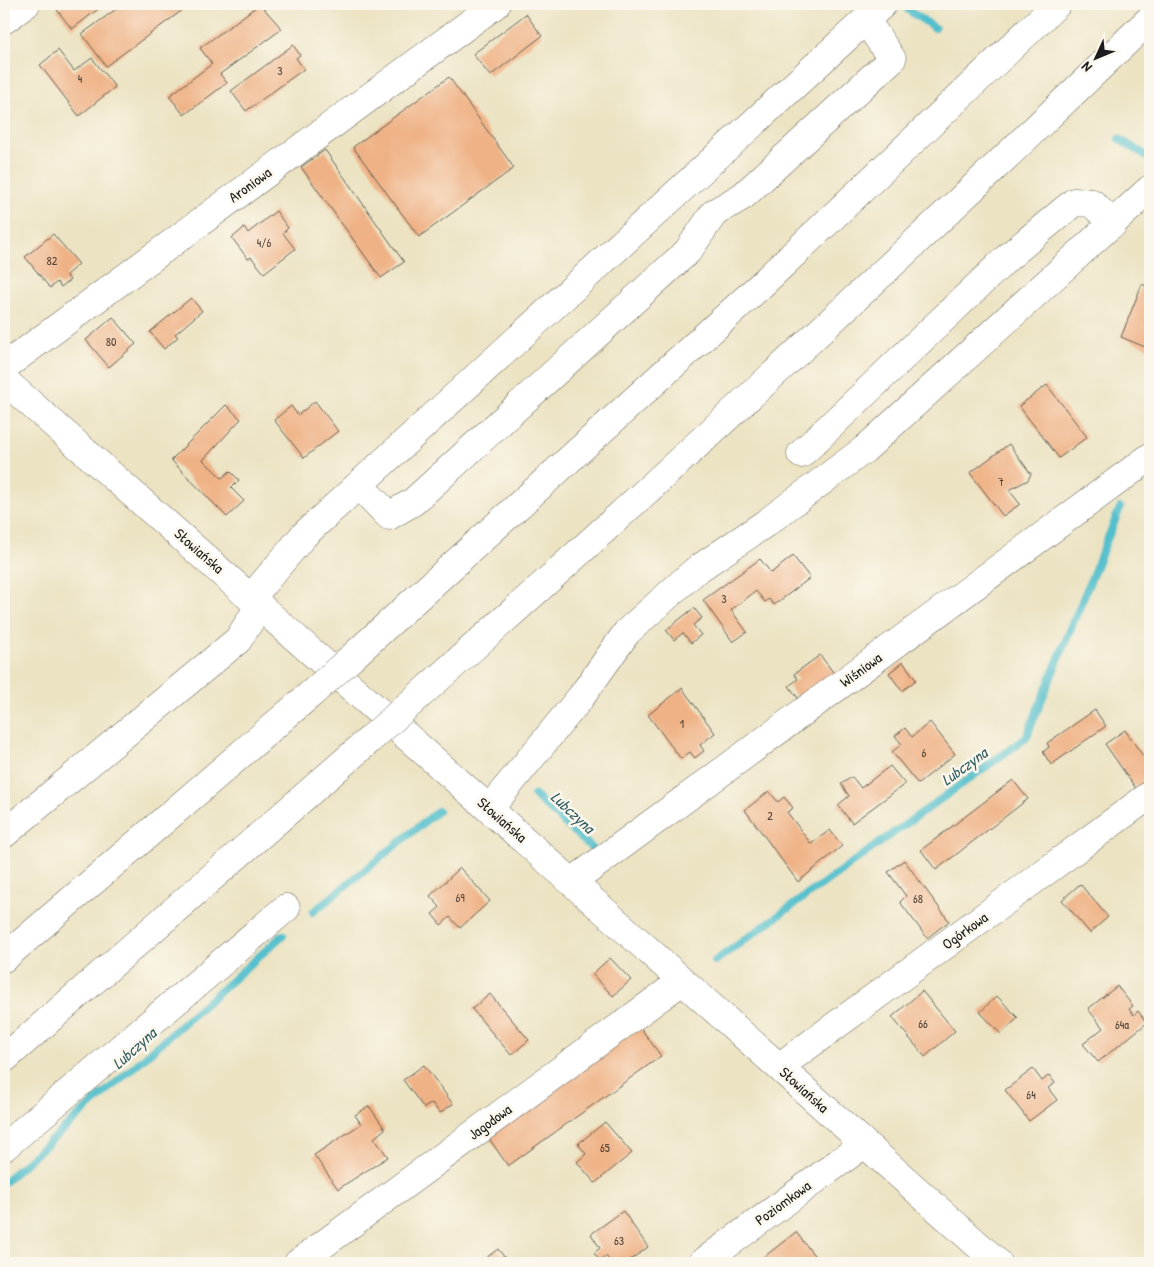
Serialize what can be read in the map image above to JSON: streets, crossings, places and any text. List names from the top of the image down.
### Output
{
  "streets": {
    "main road": [
      "Aroniowa",
      "Słowiańska",
      "Wiśniowa",
      "Ogórkowa",
      "Jagodowa",
      "Poziomkowa"
    ]
  },
  "crossings": [
    ["Słowiańska", "Wiśniowa"],
    ["Słowiańska", "Ogórkowa"],
    ["Słowiańska", "Jagodowa"],
    ["Słowiańska", "Poziomkowa"]
  ],
  "water": ["Lubczyna"],
  "house_numbers": [
    "3",
    "4",
    "4/6",
    "82",
    "80",
    "7",
    "3",
    "1",
    "6",
    "2",
    "69",
    "68",
    "66",
    "64a",
    "64",
    "65",
    "63"
  ],
  "north": "bottom left"
}
